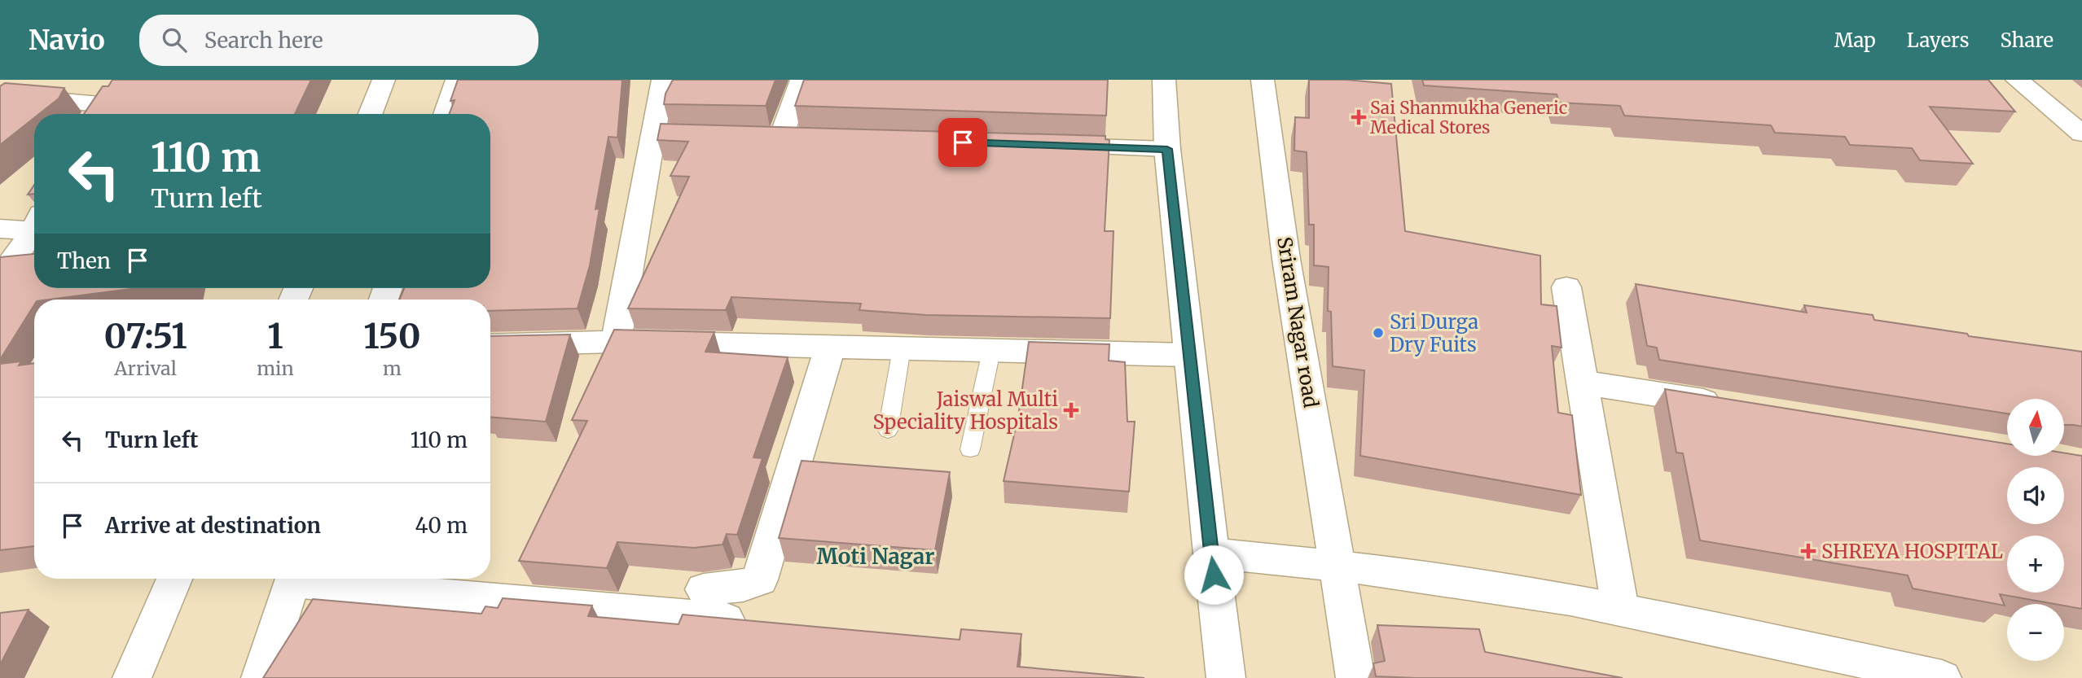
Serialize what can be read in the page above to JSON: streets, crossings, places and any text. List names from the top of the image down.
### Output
{
  "streets": {
    "street": ["Sriram Nagar road"]
  },
  "districts": ["Moti Nagar"],
  "places": {
    "health": ["Sai Shanmukha Generic Medical Stores", "Jaiswal Multi Speciality Hospitals", "SHREYA HOSPITAL"],
    "other": ["Sri Durga Dry Fuits"]
  },
  "north": "top",
  "page": {
    "header": "Navio",
    "search": "Search here",
    "nav": ["Map", "Layers", "Share"],
    "turn": ["110 m", "Turn left"],
    "then": "Then",
    "eta": [
      "07:51",
      "Arrival",
      "1",
      "min",
      "150",
      "m"
    ],
    "list": [
      {
        "name": "Turn left",
        "value": "110 m"
      },
      {
        "name": "Arrive at destination",
        "value": "40 m"
      }
    ],
    "map_buttons": ["+", "−"]
  }
}
